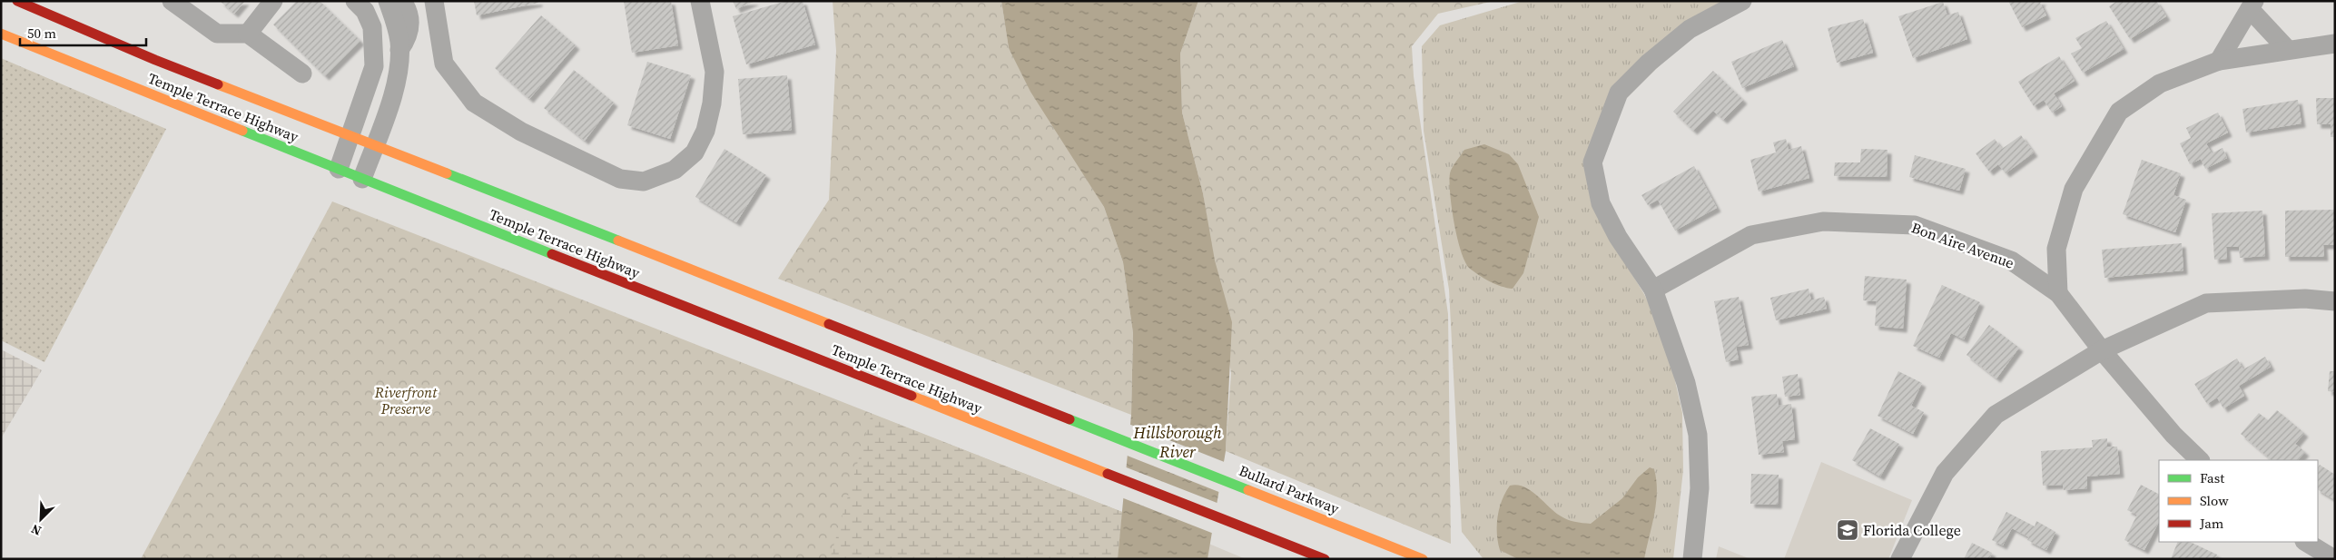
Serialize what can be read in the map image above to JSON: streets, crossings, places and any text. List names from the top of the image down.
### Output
{
  "streets": {
    "main road": ["Temple Terrace Highway", "Bullard Parkway"],
    "street": ["Bon Aire Avenue"]
  },
  "crossings": [
    ["Temple Terrace Highway", "Bullard Parkway"]
  ],
  "water": ["Hillsborough River"],
  "parks": ["Riverfront Preserve"],
  "places": {
    "school or university": ["Florida College"]
  },
  "legend": ["Fast", "Slow", "Jam"],
  "scale_bar": "50 m",
  "north": "bottom left"
}
